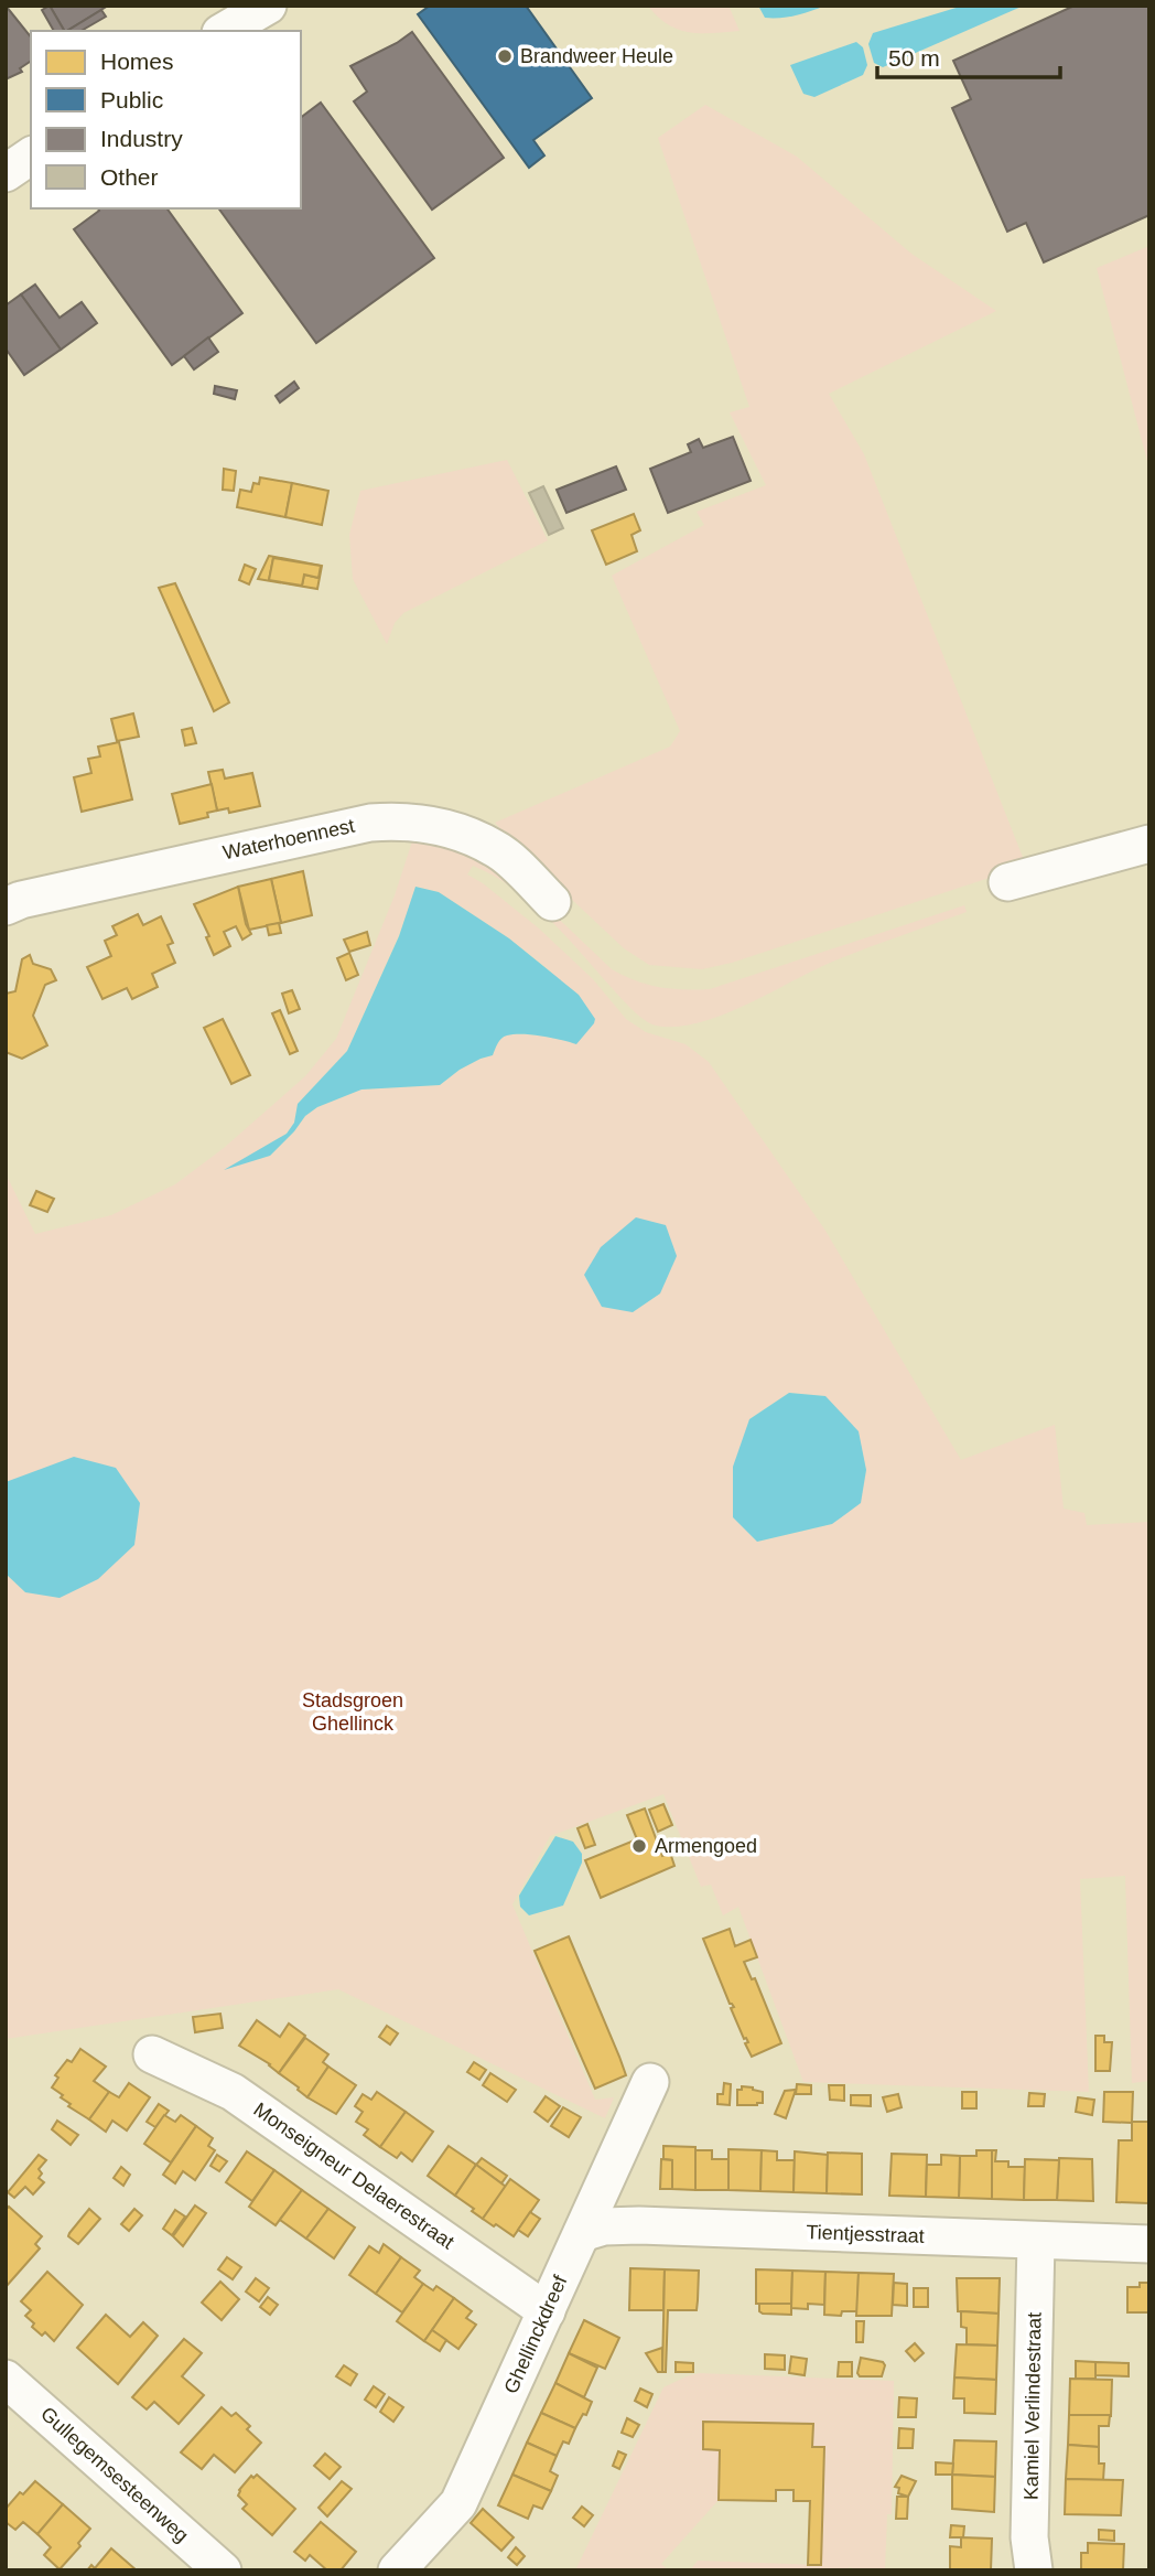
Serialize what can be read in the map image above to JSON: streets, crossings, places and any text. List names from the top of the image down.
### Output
{
  "streets": {
    "street": [
      "Waterhoennest",
      "Monseigneur Delaerestraat",
      "Tientjesstraat",
      "Ghellinckdreef",
      "Kamiel Verlindestraat",
      "Gullegemsesteenweg"
    ]
  },
  "crossings": [
    ["Monseigneur Delaerestraat", "Ghellinckdreef"],
    ["Tientjesstraat", "Ghellinckdreef"],
    ["Tientjesstraat", "Kamiel Verlindestraat"]
  ],
  "parks": ["Stadsgroen Ghellinck"],
  "places": ["Brandweer Heule", "Armengoed"],
  "legend": [
    "Homes",
    "Public",
    "Industry",
    "Other"
  ],
  "scale_bar": "50 m"
}
